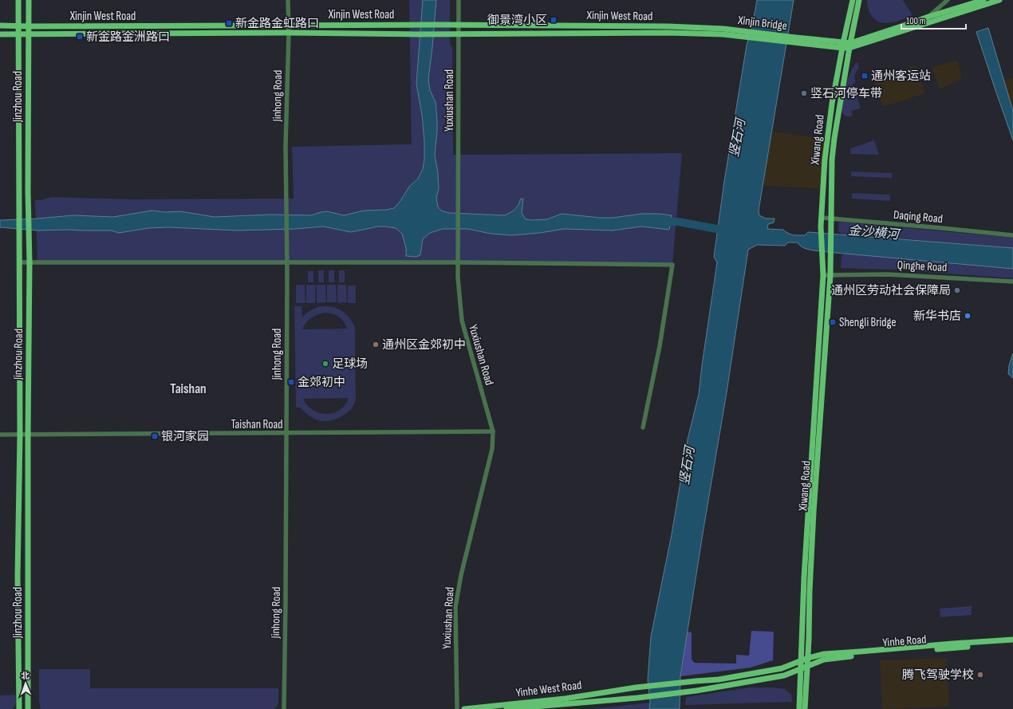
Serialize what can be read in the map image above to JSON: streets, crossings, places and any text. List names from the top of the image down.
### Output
{
  "streets": {
    "main road": [
      "Xinjin West Road",
      "Xinjin Bridge",
      "Jinzhou Road",
      "Xiwang Road",
      "Yinhe Road",
      "Yinhe West Road"
    ],
    "street": [
      "Jinhong Road",
      "Yuxiushan Road",
      "Daqing Road",
      "Qinghe Road",
      "Taishan Road"
    ]
  },
  "crossings": [
    ["Xinjin West Road", "Xinjin Bridge"],
    ["Xinjin West Road", "Jinhong Road"],
    ["Xinjin West Road", "Jinzhou Road"],
    ["Xinjin West Road", "Yuxiushan Road"],
    ["Xinjin Bridge", "Xiwang Road"],
    ["Jinhong Road", "Taishan Road"],
    ["Jinzhou Road", "Taishan Road"],
    ["Yuxiushan Road", "Taishan Road"],
    ["Xiwang Road", "Daqing Road"],
    ["Xiwang Road", "Qinghe Road"],
    ["Xiwang Road", "Yinhe Road"],
    ["Xiwang Road", "Yinhe West Road"],
    ["Yinhe Road", "Yinhe West Road"]
  ],
  "districts": ["Taishan"],
  "water": ["竖石河", "金沙横河"],
  "places": {
    "transit": [
      "御景湾小区",
      "新金路金虹路口",
      "新金路金洲路口",
      "通州客运站",
      "Shengli Bridge",
      "金郊初中",
      "银河家园"
    ],
    "other": [
      "竖石河停车带",
      "通州区劳动社会保障局",
      "新华书店",
      "通州区金郊初中",
      "足球场",
      "腾飞驾驶学校"
    ]
  },
  "scale_bar": "100 m",
  "north": "top"
}
